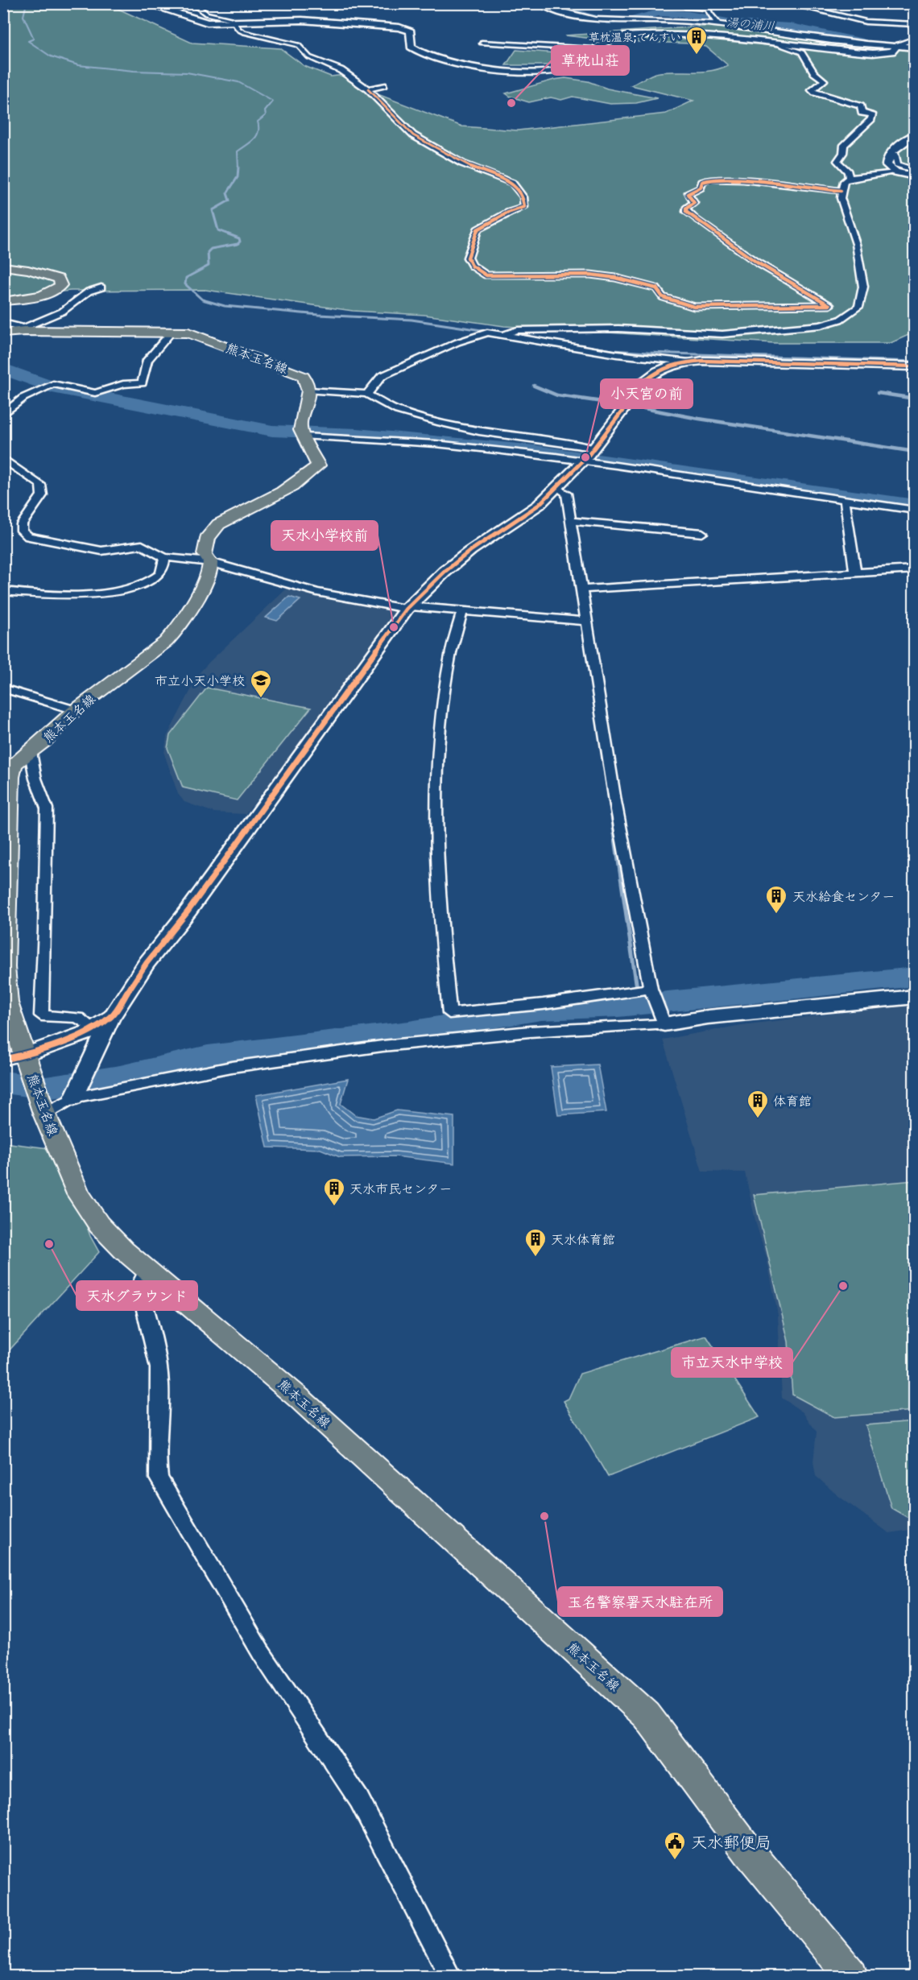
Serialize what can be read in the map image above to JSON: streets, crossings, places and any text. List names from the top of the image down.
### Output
{
  "streets": {
    "main road": ["熊本玉名線"]
  },
  "water": ["湯の浦川"],
  "places": {
    "building": [
      "草枕温泉;てんすい",
      "天水給食センター",
      "体育館",
      "天水市民センター",
      "天水体育館"
    ],
    "other": [
      "草枕山荘",
      "小天宮の前",
      "天水小学校前",
      "天水グラウンド",
      "市立天水中学校",
      "玉名警察署天水駐在所"
    ],
    "school or university": ["市立小天小学校"],
    "public building": ["天水郵便局"]
  }
}
